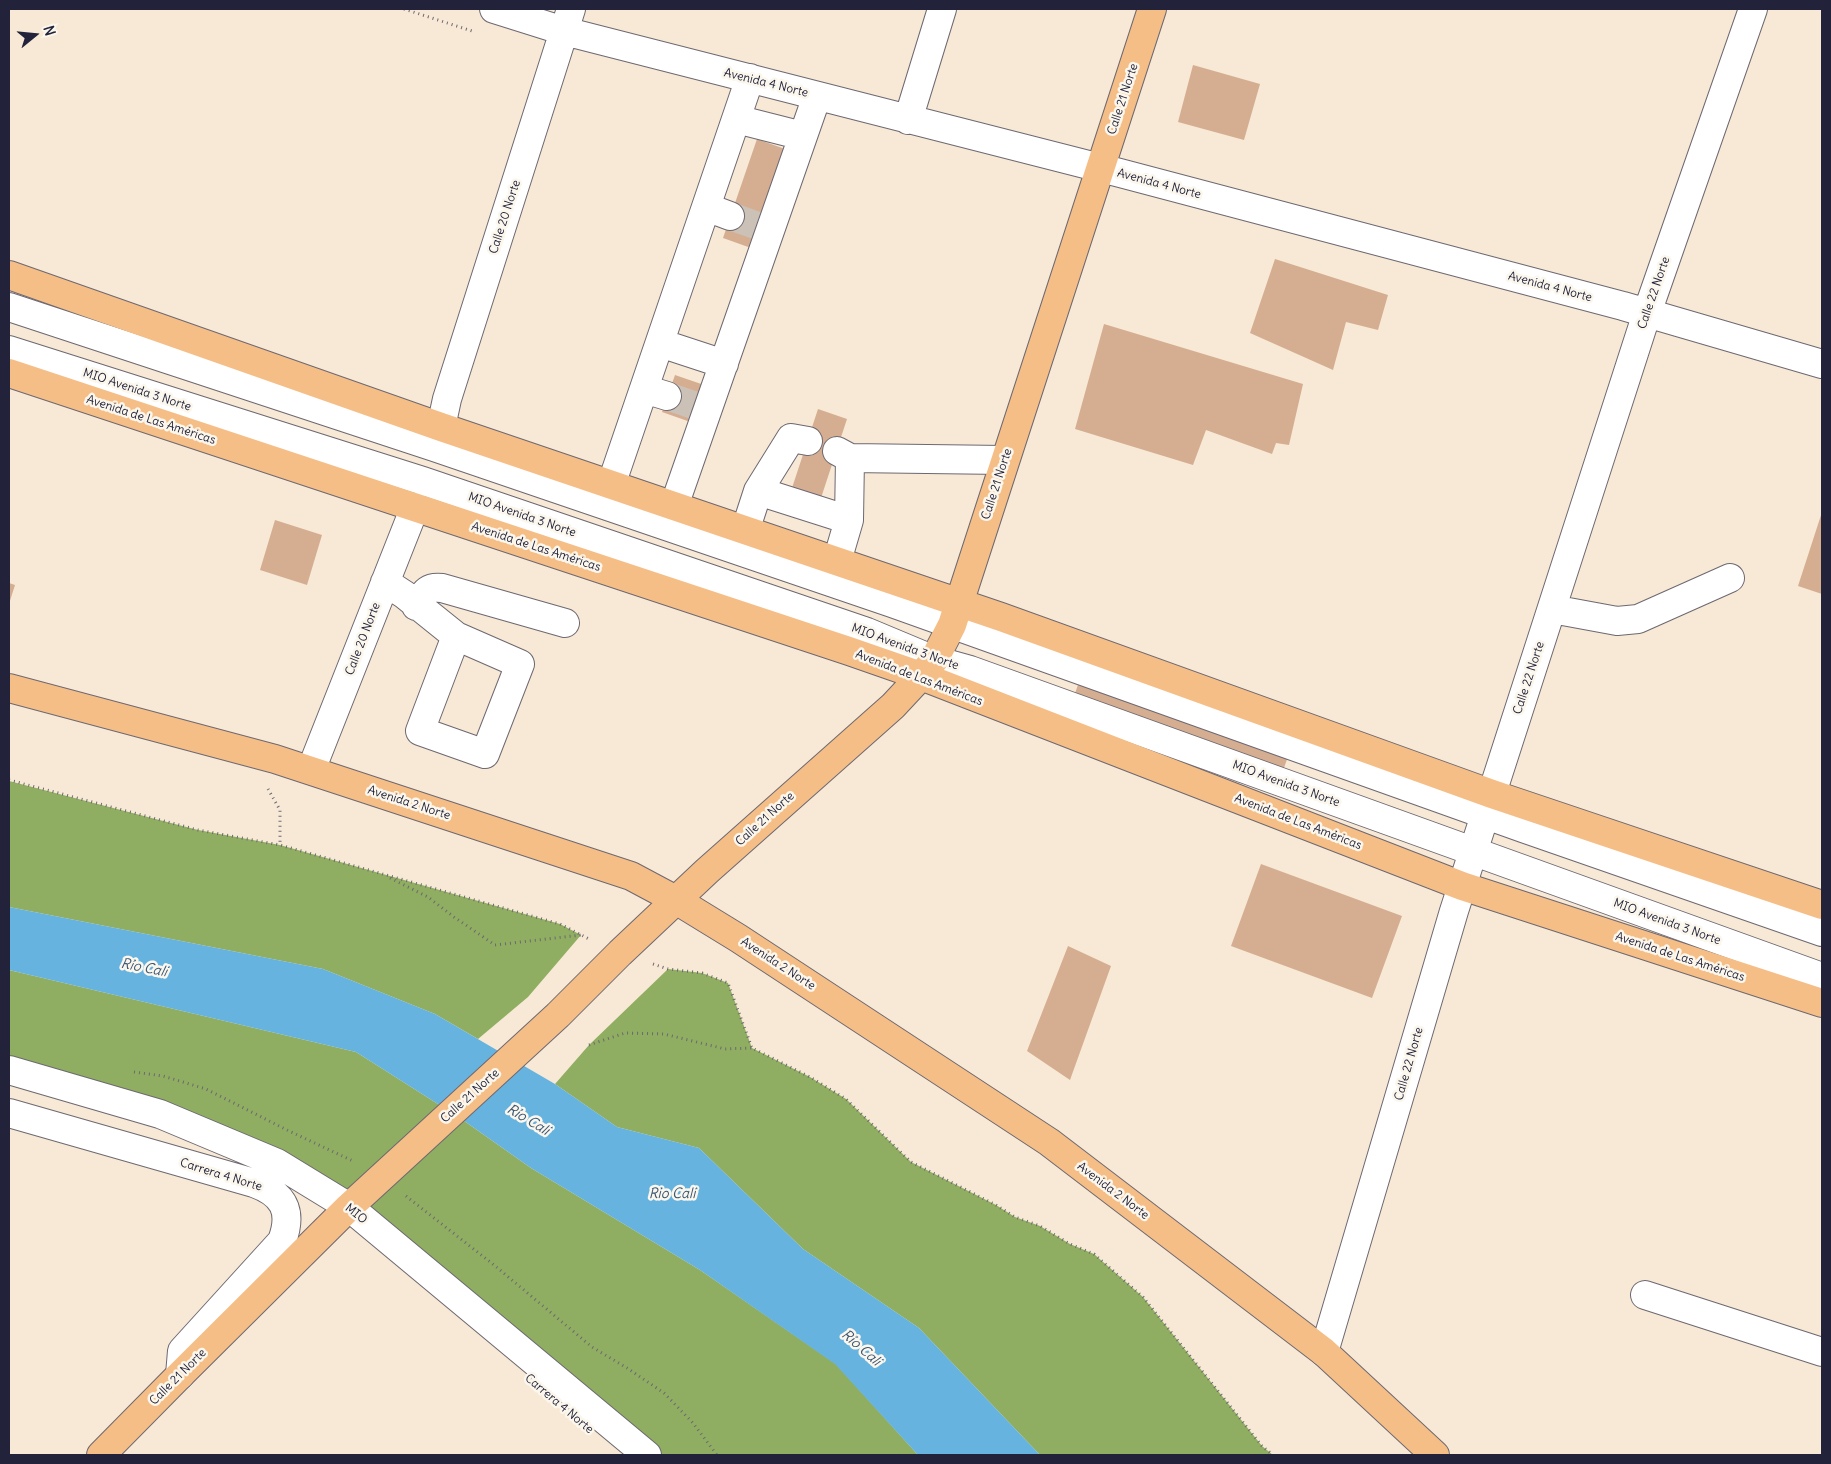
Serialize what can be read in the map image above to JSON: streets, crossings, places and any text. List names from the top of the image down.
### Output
{
  "streets": {
    "main road": ["Calle 21 Norte", "Avenida de Las Américas", "Avenida 2 Norte"],
    "street": [
      "Avenida 4 Norte",
      "Calle 20 Norte",
      "Calle 22 Norte",
      "MIO Avenida 3 Norte",
      "Carrera 4 Norte",
      "MIO"
    ]
  },
  "crossings": [
    ["Avenida 4 Norte", "Calle 21 Norte"],
    ["Avenida 4 Norte", "Calle 20 Norte"],
    ["Avenida 4 Norte", "Calle 22 Norte"],
    ["Calle 21 Norte", "MIO Avenida 3 Norte"],
    ["Calle 21 Norte", "Avenida de Las Américas"],
    ["Calle 21 Norte", "Avenida 2 Norte"],
    ["Calle 21 Norte", "Carrera 4 Norte"],
    ["Calle 21 Norte", "MIO"],
    ["Calle 20 Norte", "Avenida de Las Américas"],
    ["Calle 20 Norte", "Avenida 2 Norte"],
    ["Calle 22 Norte", "MIO Avenida 3 Norte"],
    ["Calle 22 Norte", "Avenida de Las Américas"],
    ["Calle 22 Norte", "Avenida 2 Norte"],
    ["MIO Avenida 3 Norte", "Avenida de Las Américas"],
    ["Carrera 4 Norte", "MIO"]
  ],
  "water": ["Río Cali", "Rio Cali"],
  "north": "right"
}
